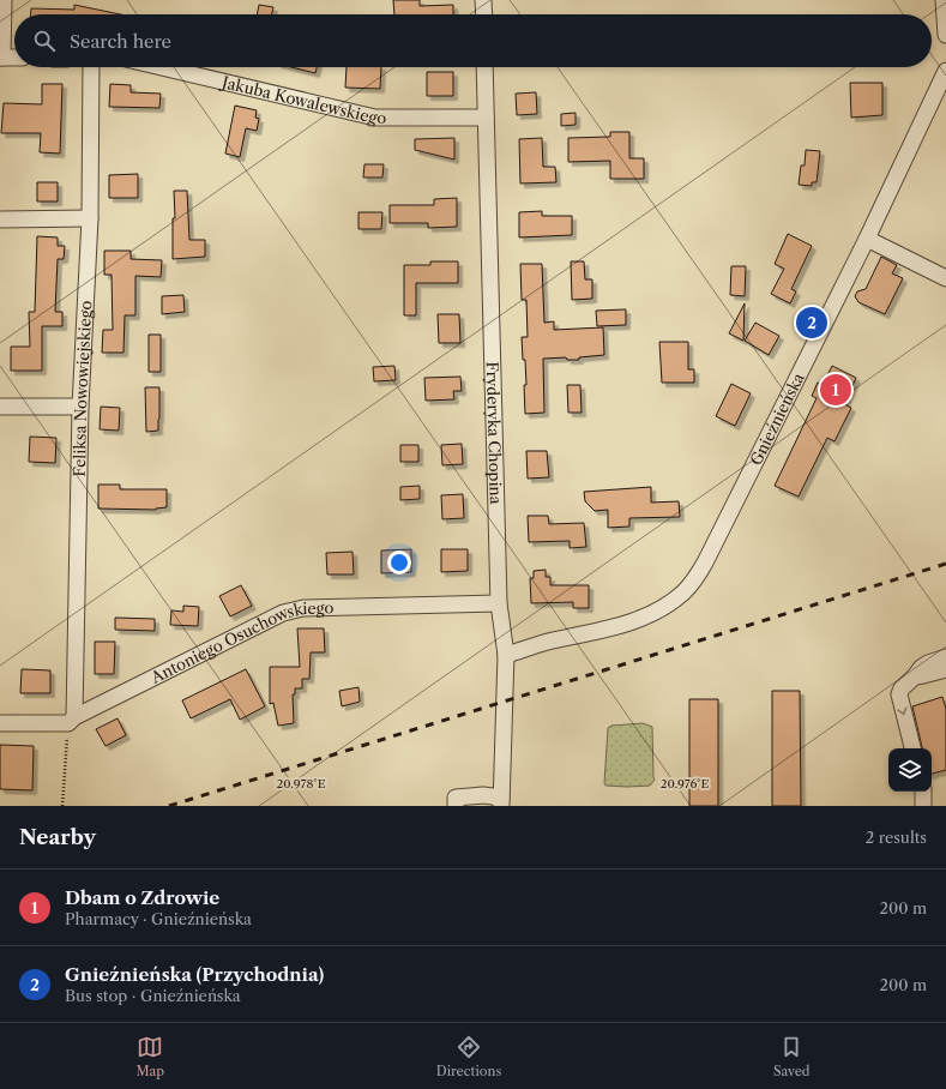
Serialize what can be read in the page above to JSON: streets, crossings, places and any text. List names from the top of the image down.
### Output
{
  "streets": {
    "street": [
      "Jakuba Kowalewskiego",
      "Feliksa Nowowiejskiego",
      "Gnieźnieńska",
      "Fryderyka Chopina",
      "Antoniego Osuchowskiego"
    ]
  },
  "crossings": [
    ["Jakuba Kowalewskiego", "Fryderyka Chopina"],
    ["Feliksa Nowowiejskiego", "Antoniego Osuchowskiego"],
    ["Gnieźnieńska", "Fryderyka Chopina"],
    ["Fryderyka Chopina", "Antoniego Osuchowskiego"]
  ],
  "page": {
    "search": "Search here",
    "pins": ["2", "1"],
    "heading": ["Nearby", "2 results"],
    "list": [
      {
        "mark": "1",
        "name": "Dbam o Zdrowie",
        "note": "Pharmacy · Gnieźnieńska",
        "value": "200 m"
      },
      {
        "mark": "2",
        "name": "Gnieźnieńska (Przychodnia)",
        "note": "Bus stop · Gnieźnieńska",
        "value": "200 m"
      }
    ],
    "nav": ["Map", "Directions", "Saved"]
  },
  "coordinates": ["20.978°E", "20.976°E"]
}
